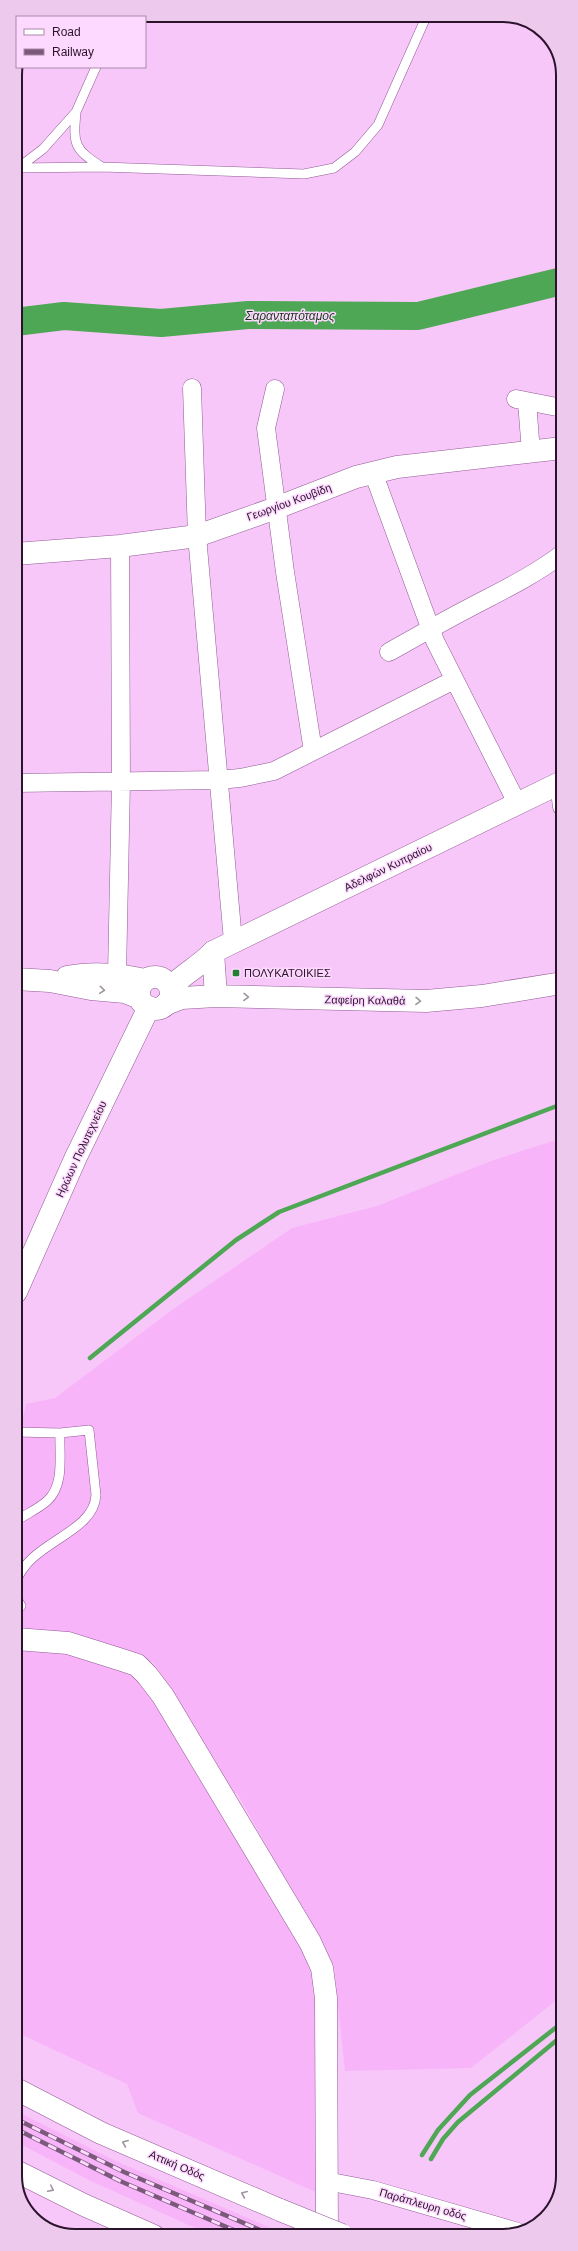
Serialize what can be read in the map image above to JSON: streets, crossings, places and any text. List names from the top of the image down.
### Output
{
  "streets": {
    "main road": [
      "Γεωργίου Κουβίδη",
      "Αδελφών Κυπραίου",
      "Ζαφείρη Καλαθά",
      "Ηρώων Πολυτεχνείου",
      "Αττική Οδός"
    ],
    "street": ["Παράπλευρη οδός"]
  },
  "crossings": [
    ["Αδελφών Κυπραίου", "Ζαφείρη Καλαθά"],
    ["Αδελφών Κυπραίου", "Ηρώων Πολυτεχνείου"],
    ["Ζαφείρη Καλαθά", "Ηρώων Πολυτεχνείου"]
  ],
  "one_way": ["Ζαφείρη Καλαθά"],
  "water": ["Σαρανταπόταμος"],
  "places": {
    "transit": ["ΠΟΛΥΚΑΤΟΙΚΙΕΣ"]
  },
  "legend": ["Road", "Railway"]
}
